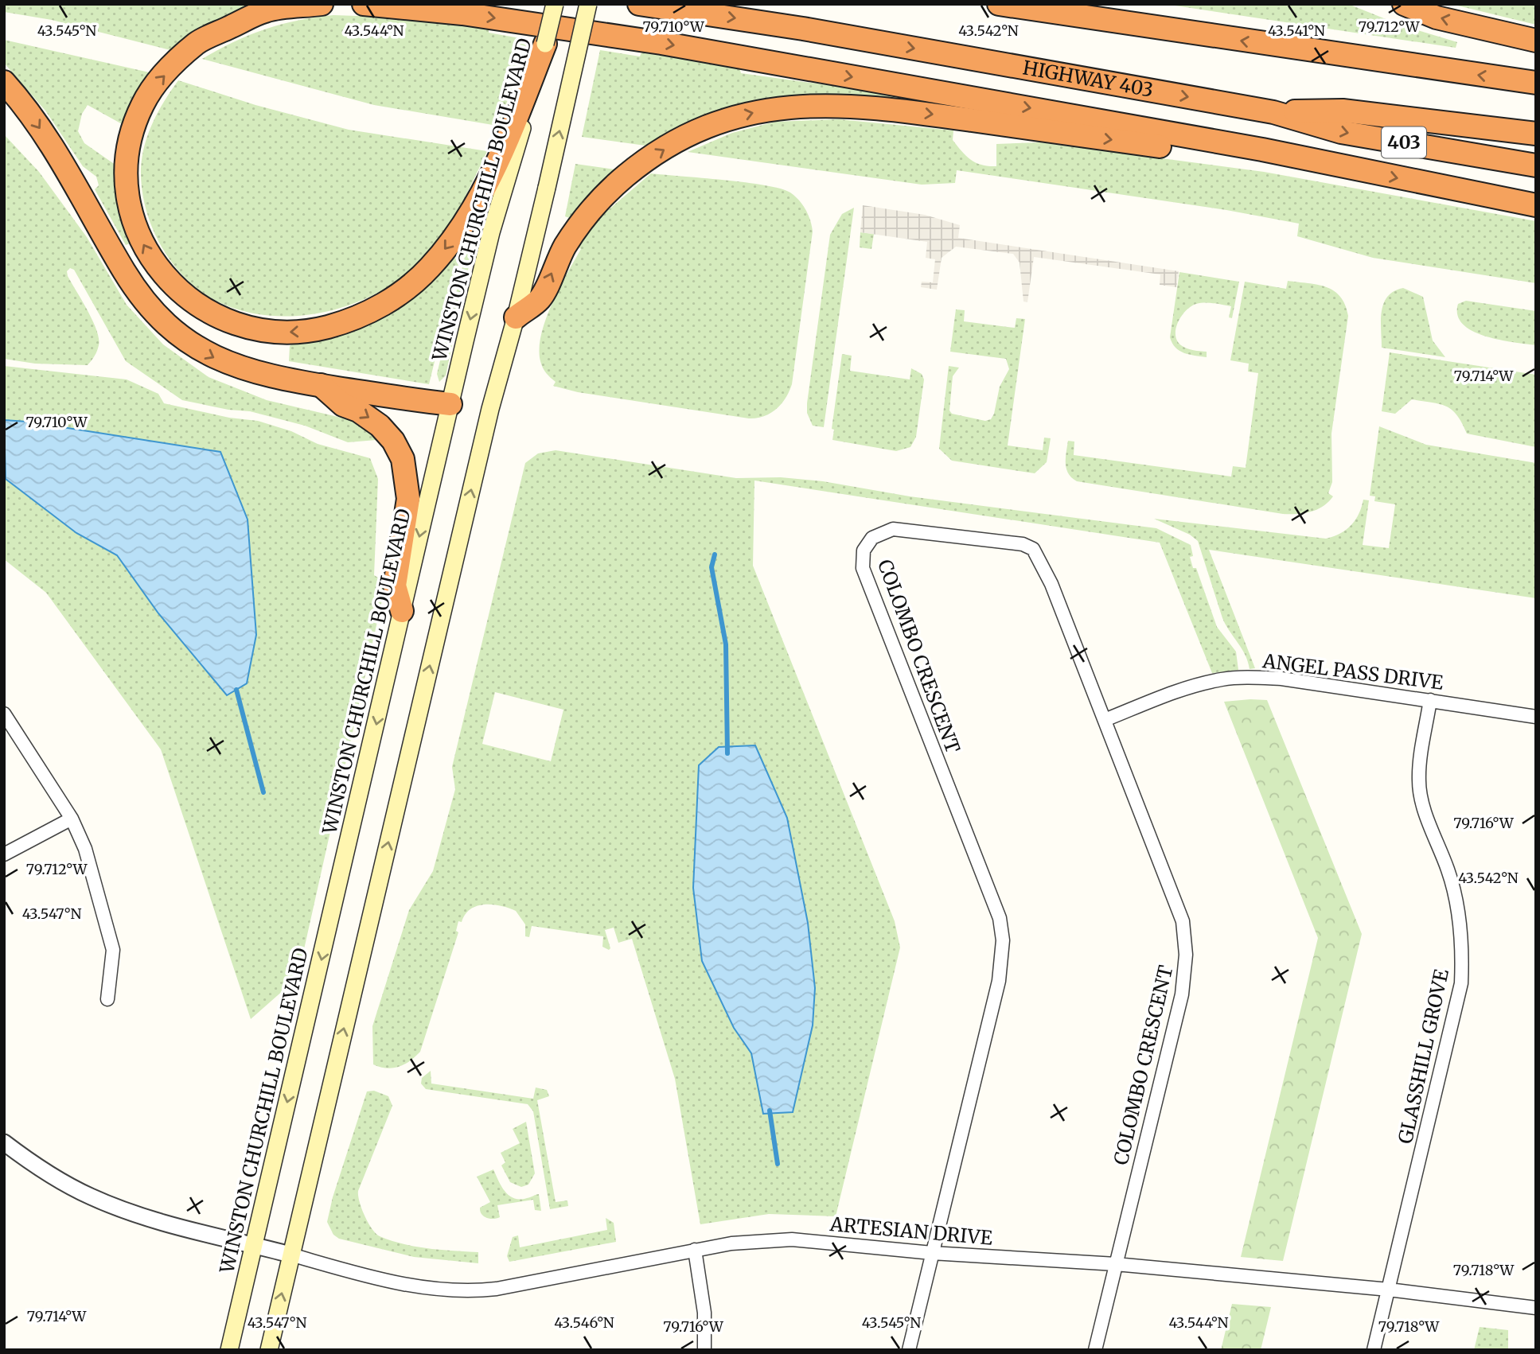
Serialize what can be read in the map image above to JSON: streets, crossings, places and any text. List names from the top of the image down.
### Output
{
  "streets": {
    "highway": ["HIGHWAY 403", "403"],
    "main road": ["WINSTON CHURCHILL BOULEVARD"],
    "street": [
      "COLOMBO CRESCENT",
      "ANGEL PASS DRIVE",
      "GLASSHILL GROVE",
      "ARTESIAN DRIVE"
    ]
  },
  "crossings": [
    ["COLOMBO CRESCENT", "ANGEL PASS DRIVE"],
    ["COLOMBO CRESCENT", "ARTESIAN DRIVE"],
    ["ANGEL PASS DRIVE", "GLASSHILL GROVE"],
    ["GLASSHILL GROVE", "ARTESIAN DRIVE"]
  ],
  "coordinates": [
    "79.712°W",
    "79.710°W",
    "43.542°N",
    "43.545°N",
    "43.544°N",
    "43.541°N",
    "79.714°W",
    "79.716°W",
    "43.547°N",
    "79.718°W",
    "43.546°N"
  ]
}
